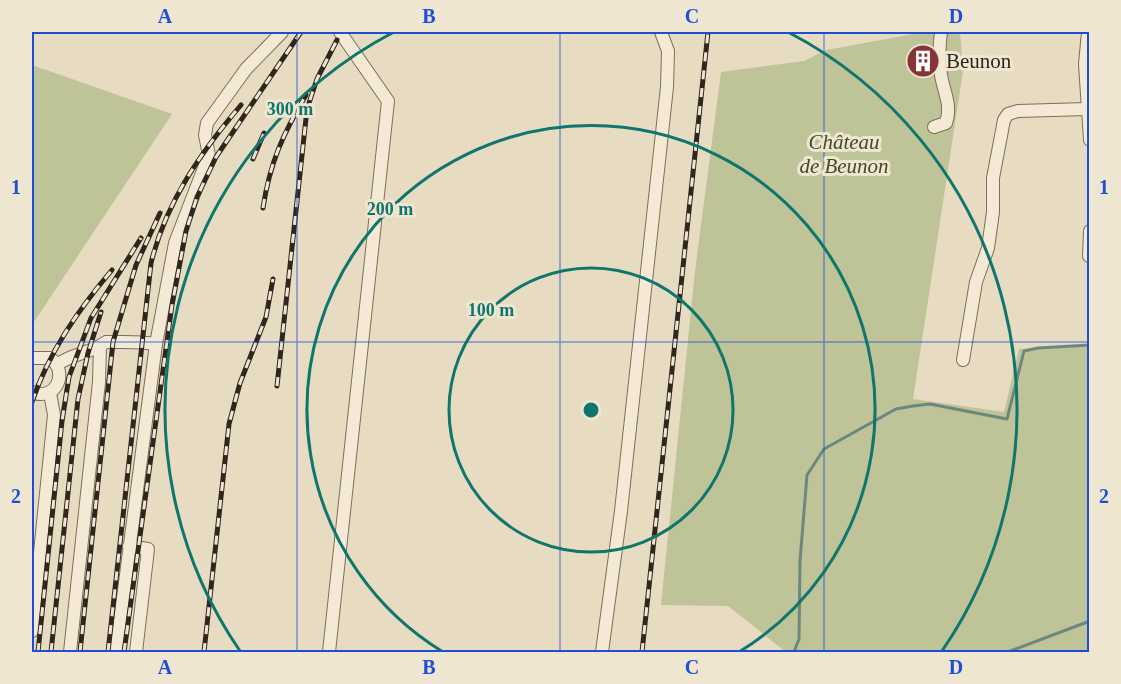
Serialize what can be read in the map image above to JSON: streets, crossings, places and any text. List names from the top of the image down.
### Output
{
  "parks": ["Château de Beunon"],
  "places": {
    "building": ["Beunon"]
  },
  "grid": {
    "columns": [
      "A",
      "B",
      "C",
      "D"
    ],
    "rows": ["1", "2"]
  },
  "rings": ["300 m", "200 m", "100 m"]
}
